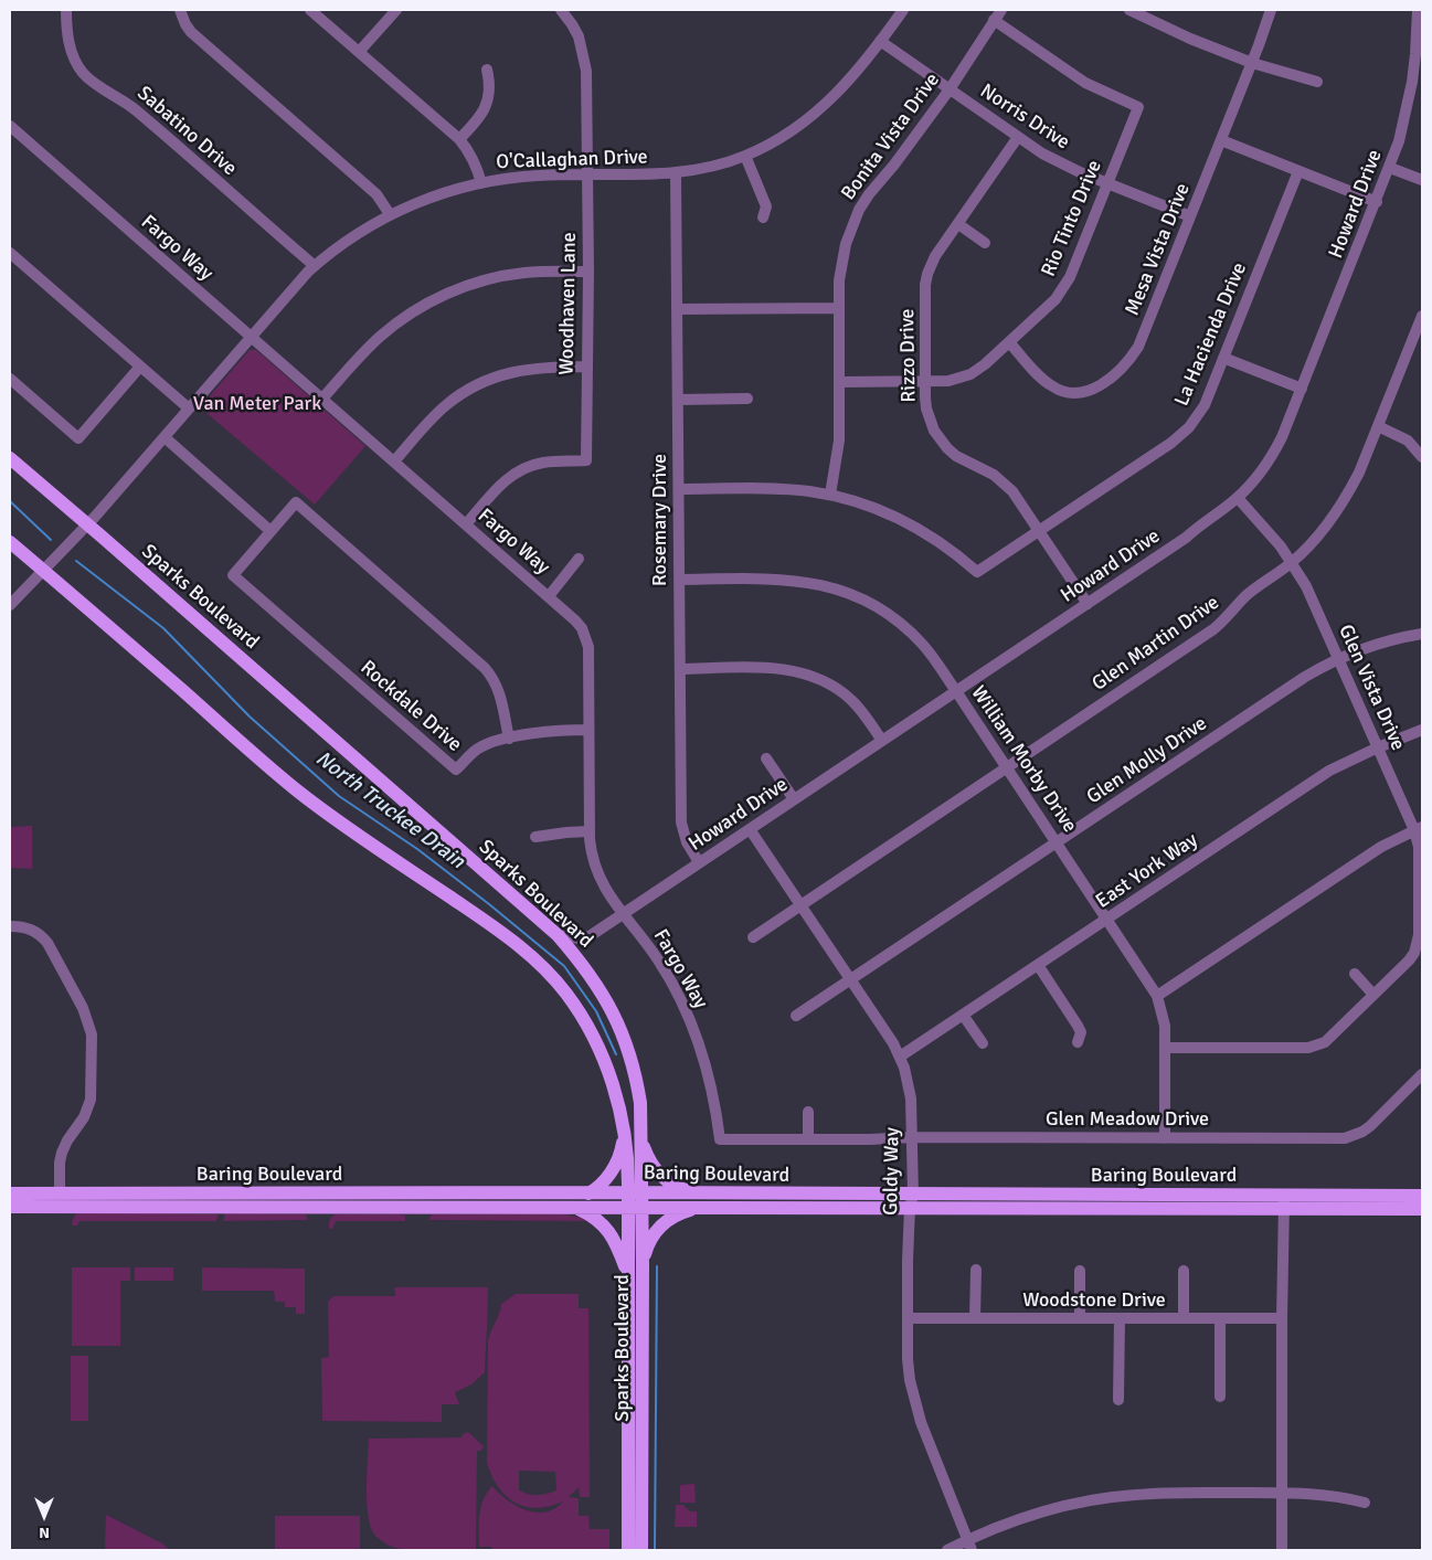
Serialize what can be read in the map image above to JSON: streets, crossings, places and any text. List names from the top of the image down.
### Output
{
  "streets": {
    "main road": ["Sparks Boulevard", "Baring Boulevard"],
    "street": [
      "Norris Drive",
      "Sabatino Drive",
      "Bonita Vista Drive",
      "O'Callaghan Drive",
      "Howard Drive",
      "Rio Tinto Drive",
      "Fargo Way",
      "Mesa Vista Drive",
      "Woodhaven Lane",
      "La Hacienda Drive",
      "Rizzo Drive",
      "Rosemary Drive",
      "Glen Martin Drive",
      "Glen Vista Drive",
      "Rockdale Drive",
      "William Morby Drive",
      "Glen Molly Drive",
      "East York Way",
      "Glen Meadow Drive",
      "Goldy Way",
      "Woodstone Drive"
    ]
  },
  "crossings": [
    ["Norris Drive", "Bonita Vista Drive"],
    ["Norris Drive", "O'Callaghan Drive"],
    ["Norris Drive", "Rio Tinto Drive"],
    ["Norris Drive", "Mesa Vista Drive"],
    ["Norris Drive", "Rizzo Drive"],
    ["Sabatino Drive", "O'Callaghan Drive"],
    ["Bonita Vista Drive", "Rio Tinto Drive"],
    ["Bonita Vista Drive", "La Hacienda Drive"],
    ["O'Callaghan Drive", "Fargo Way"],
    ["O'Callaghan Drive", "Woodhaven Lane"],
    ["O'Callaghan Drive", "Rosemary Drive"],
    ["O'Callaghan Drive", "Sparks Boulevard"],
    ["Howard Drive", "Fargo Way"],
    ["Howard Drive", "Rizzo Drive"],
    ["Howard Drive", "Rosemary Drive"],
    ["Howard Drive", "Sparks Boulevard"],
    ["Howard Drive", "Glen Vista Drive"],
    ["Howard Drive", "William Morby Drive"],
    ["Howard Drive", "Goldy Way"],
    ["Rio Tinto Drive", "Mesa Vista Drive"],
    ["Rio Tinto Drive", "Rizzo Drive"],
    ["Fargo Way", "Woodhaven Lane"],
    ["Fargo Way", "Rockdale Drive"],
    ["Fargo Way", "Glen Meadow Drive"],
    ["La Hacienda Drive", "Rizzo Drive"],
    ["Rosemary Drive", "William Morby Drive"],
    ["Sparks Boulevard", "Baring Boulevard"],
    ["Glen Martin Drive", "Glen Vista Drive"],
    ["Glen Martin Drive", "William Morby Drive"],
    ["Glen Martin Drive", "Goldy Way"],
    ["Glen Vista Drive", "William Morby Drive"],
    ["Glen Vista Drive", "Glen Molly Drive"],
    ["Glen Vista Drive", "East York Way"],
    ["William Morby Drive", "Glen Molly Drive"],
    ["William Morby Drive", "East York Way"],
    ["William Morby Drive", "Glen Meadow Drive"],
    ["Glen Molly Drive", "Goldy Way"],
    ["East York Way", "Goldy Way"],
    ["Glen Meadow Drive", "Goldy Way"],
    ["Goldy Way", "Baring Boulevard"],
    ["Goldy Way", "Woodstone Drive"]
  ],
  "water": ["North Truckee Drain"],
  "parks": ["Van Meter Park"],
  "north": "bottom"
}
